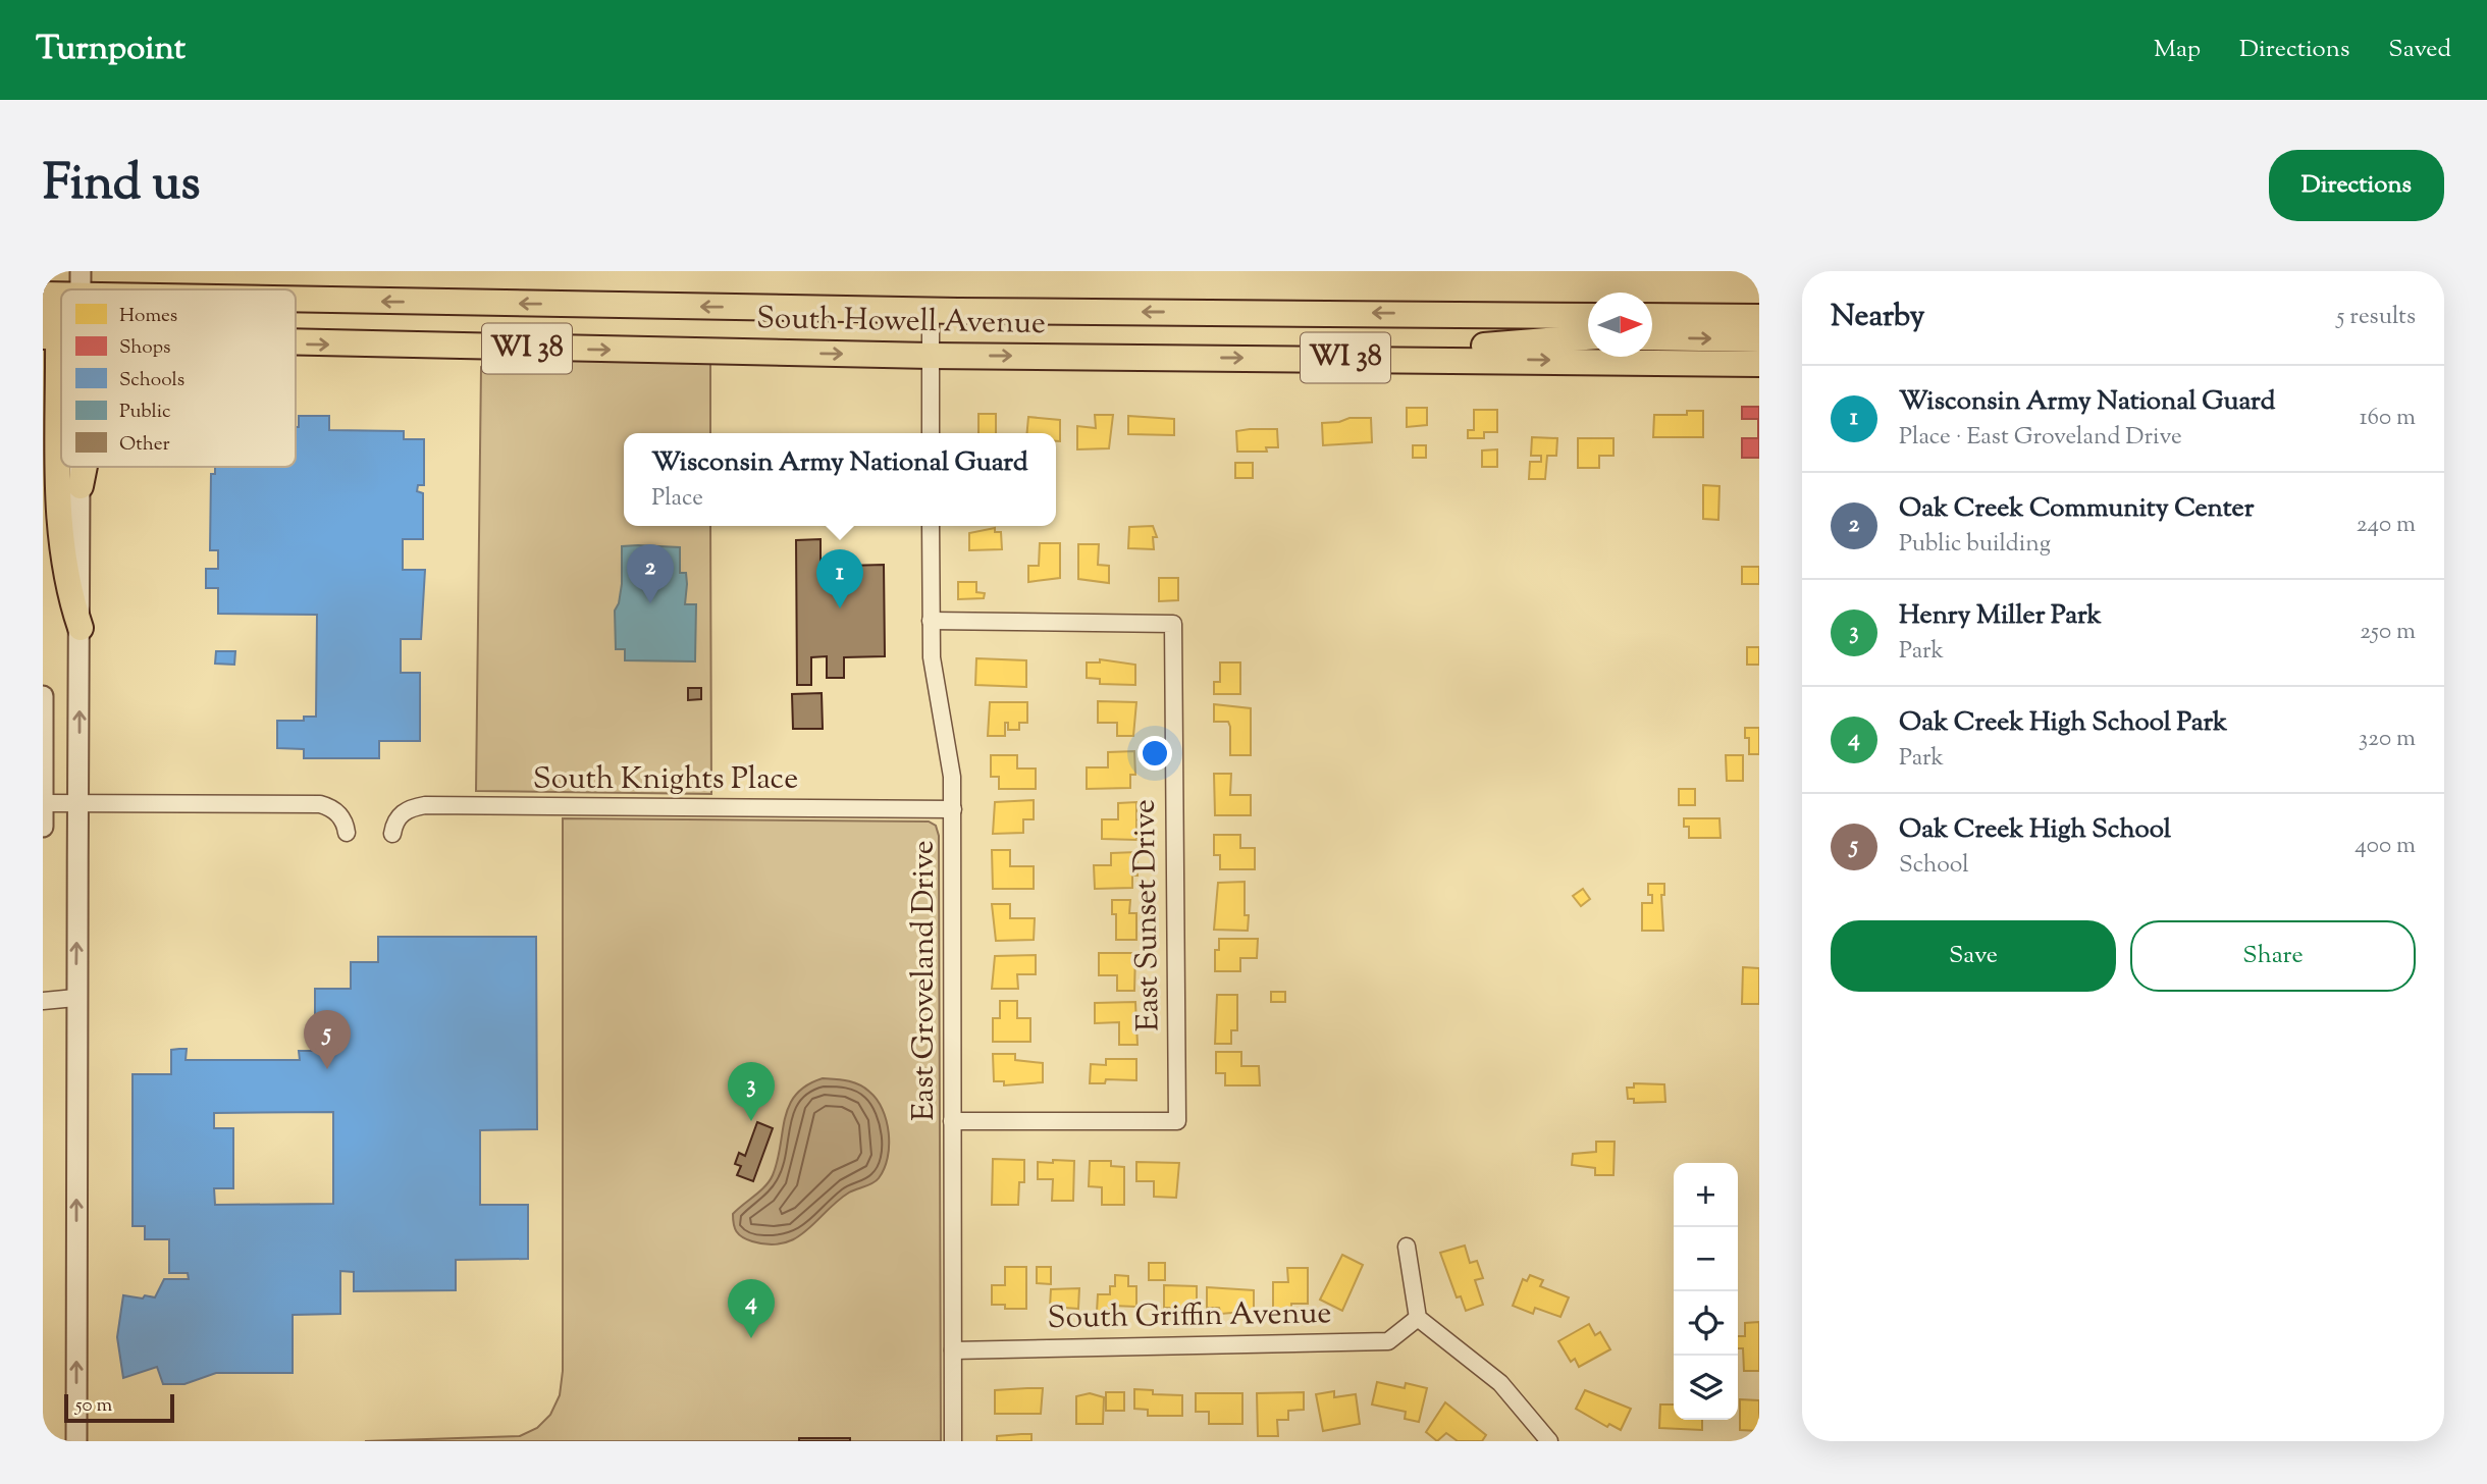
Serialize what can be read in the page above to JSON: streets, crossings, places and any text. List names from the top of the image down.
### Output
{
  "streets": {
    "main road": ["South Howell Avenue", "WI 38"],
    "street": [
      "South Knights Place",
      "East Sunset Drive",
      "East Groveland Drive",
      "South Griffin Avenue"
    ]
  },
  "crossings": [
    ["South Knights Place", "East Groveland Drive"],
    ["East Sunset Drive", "East Groveland Drive"],
    ["East Groveland Drive", "South Griffin Avenue"]
  ],
  "legend": [
    "Homes",
    "Shops",
    "Schools",
    "Public",
    "Other"
  ],
  "scale_bar": "50 m",
  "north": "right",
  "page": {
    "header": "Turnpoint",
    "nav": ["Map", "Directions", "Saved"],
    "title": "Find us",
    "buttons": [
      "Directions",
      ["Save", "Share"]
    ],
    "heading": ["Nearby", "5 results"],
    "list": [
      {
        "mark": "1",
        "name": "Wisconsin Army National Guard",
        "note": "Place · East Groveland Drive",
        "value": "160 m"
      },
      {
        "mark": "2",
        "name": "Oak Creek Community Center",
        "note": "Public building",
        "value": "240 m"
      },
      {
        "mark": "3",
        "name": "Henry Miller Park",
        "note": "Park",
        "value": "250 m"
      },
      {
        "mark": "4",
        "name": "Oak Creek High School Park",
        "note": "Park",
        "value": "320 m"
      },
      {
        "mark": "5",
        "name": "Oak Creek High School",
        "note": "School",
        "value": "400 m"
      }
    ],
    "popup": ["Wisconsin Army National Guard", "Place"],
    "pins": [
      "2",
      "1",
      "5",
      "3",
      "4"
    ],
    "map_buttons": ["+", "−"],
    "scale": "50 m"
  }
}
